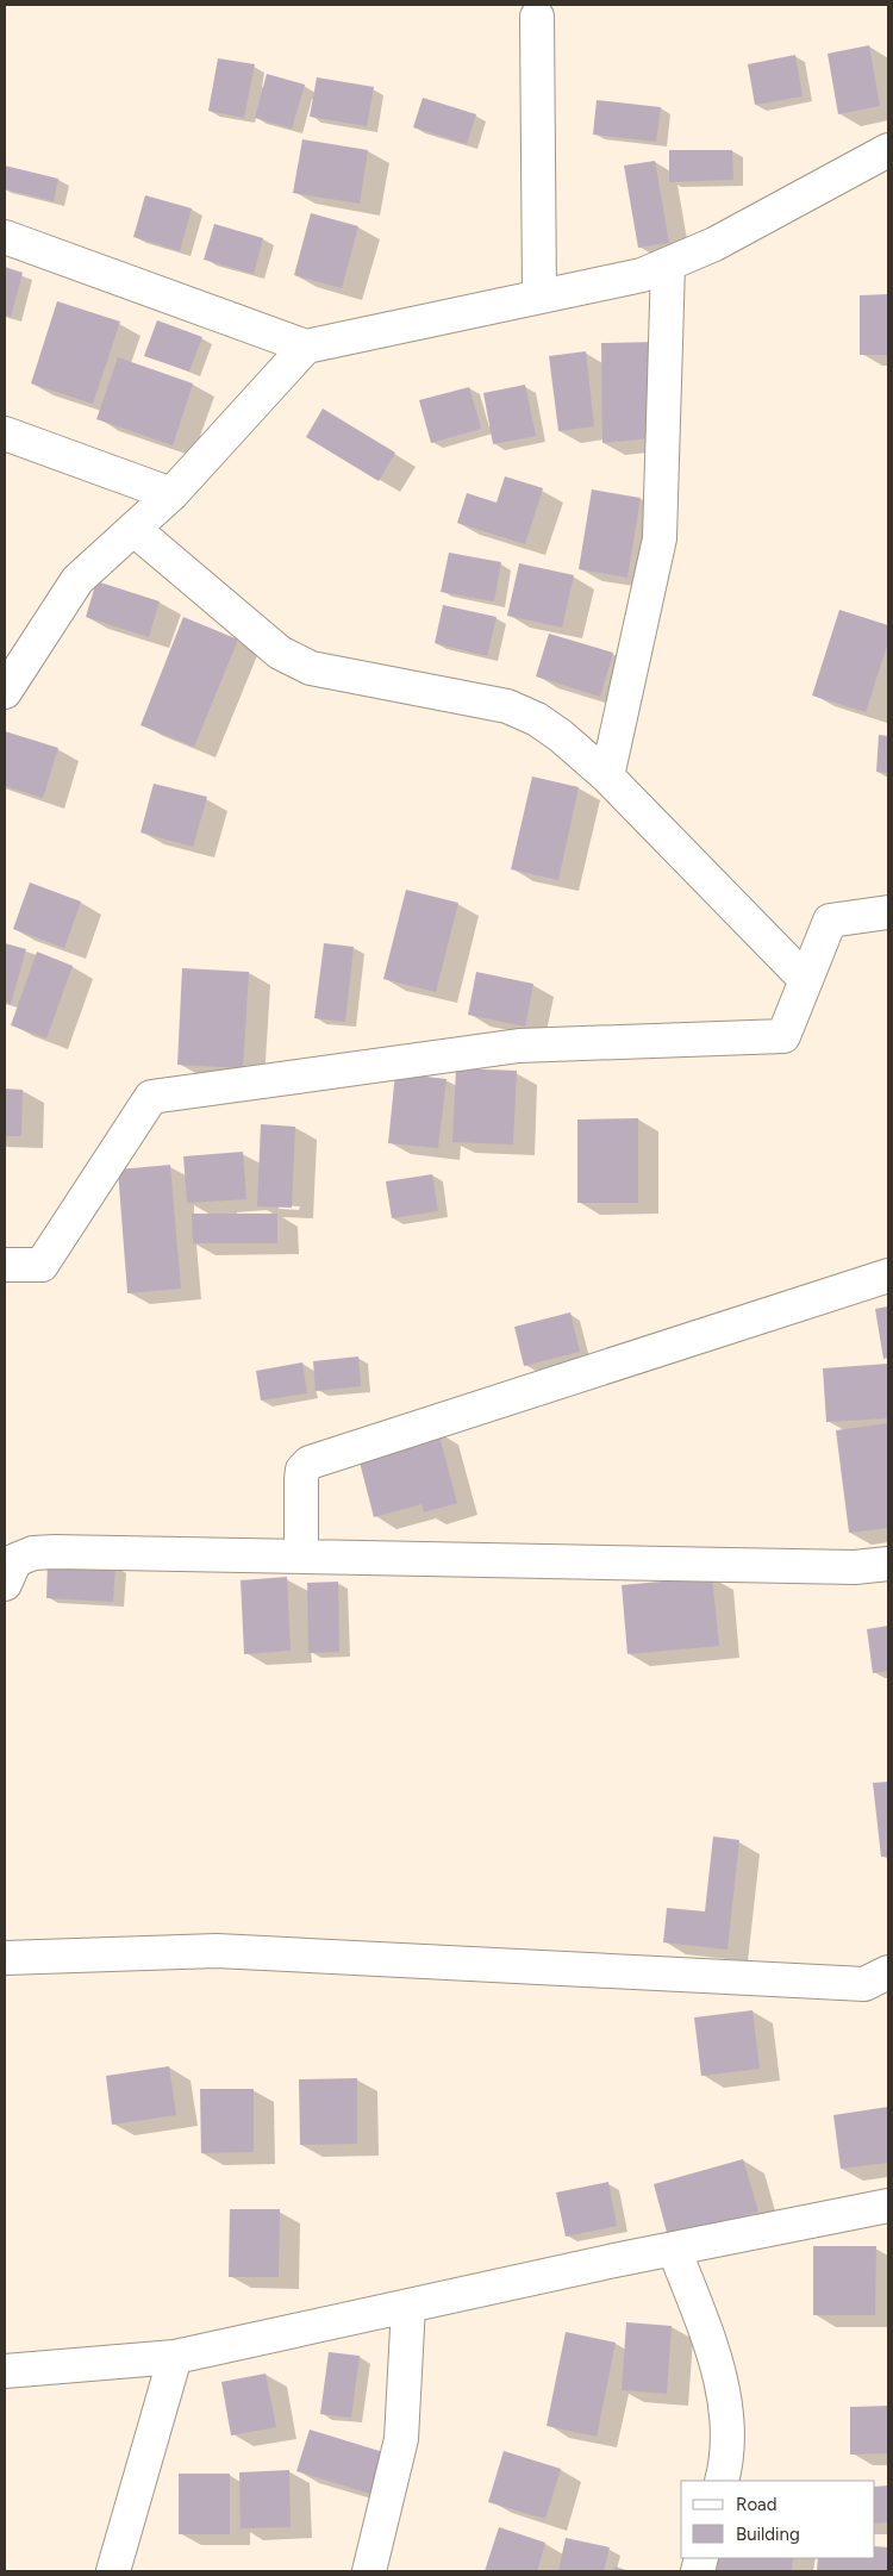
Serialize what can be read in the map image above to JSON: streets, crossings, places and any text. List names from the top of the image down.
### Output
{
  "legend": ["Road", "Building"]
}
